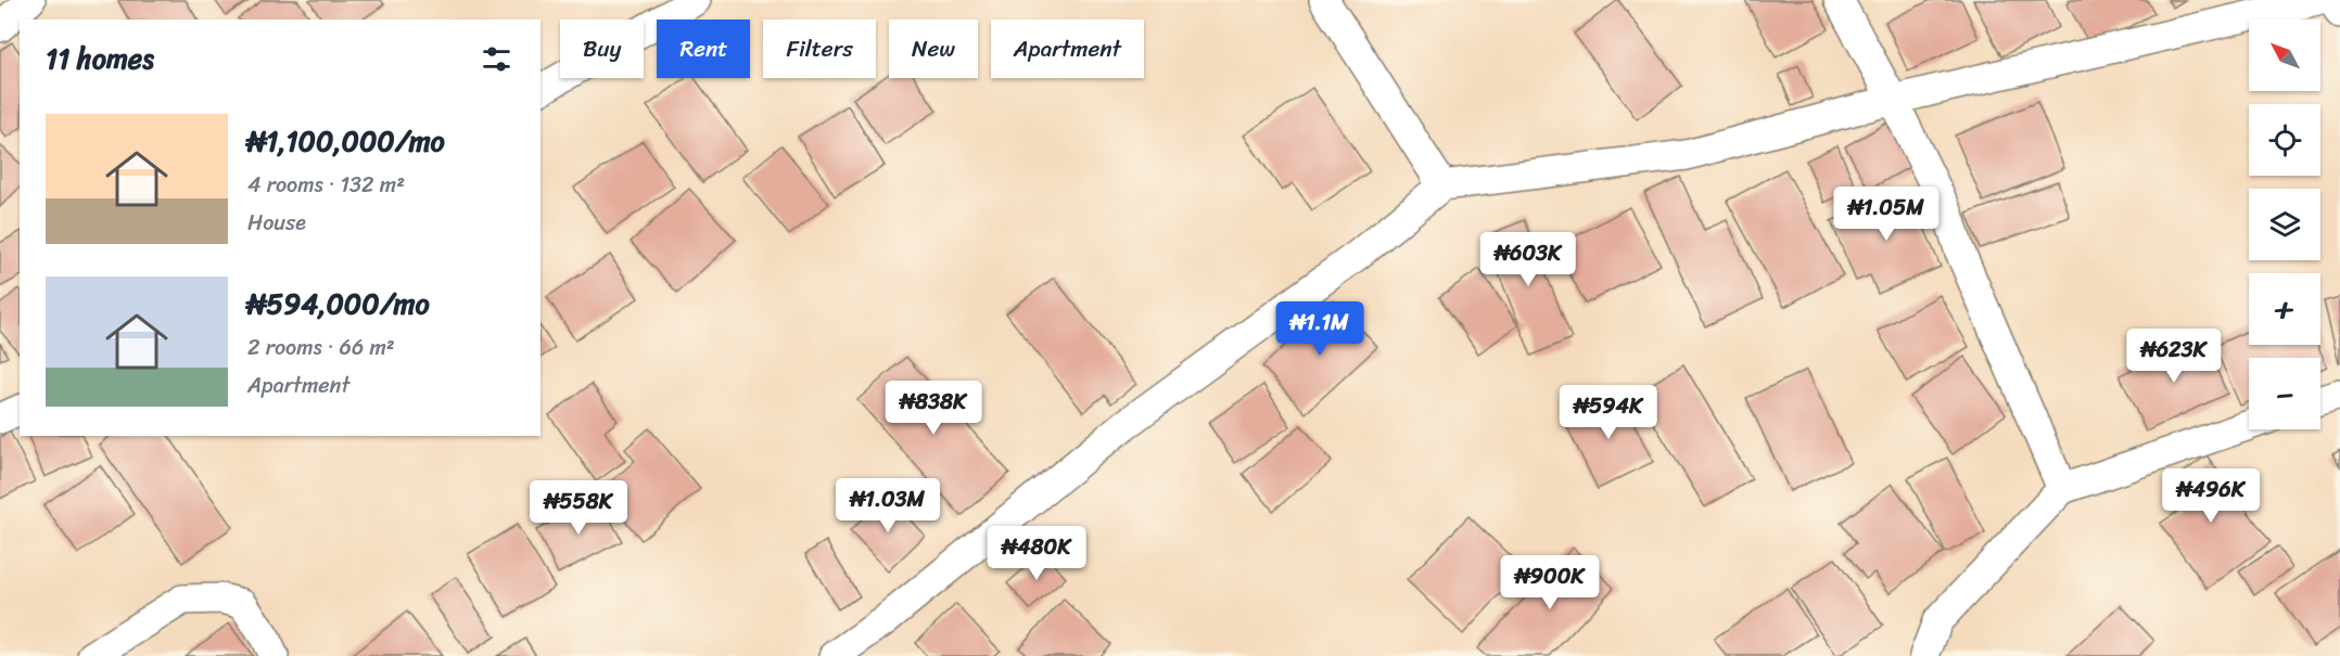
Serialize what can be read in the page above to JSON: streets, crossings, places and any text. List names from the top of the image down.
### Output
{
  "north": "top left",
  "page": {
    "map_buttons": ["+", "−"],
    "chip": [
      "Buy",
      "Rent",
      "Filters",
      "New",
      "Apartment"
    ],
    "heading": "11 homes",
    "list": [
      {
        "name": "₦1,100,000/mo",
        "note": "4 rooms · 132 m² · House"
      },
      {
        "name": "₦594,000/mo",
        "note": "2 rooms · 66 m² · Apartment"
      }
    ],
    "price": [
      "₦1.05M",
      "₦603K",
      "₦1.1M",
      "₦623K",
      "₦838K",
      "₦594K",
      "₦496K",
      "₦1.03M",
      "₦558K",
      "₦480K",
      "₦900K"
    ]
  }
}
